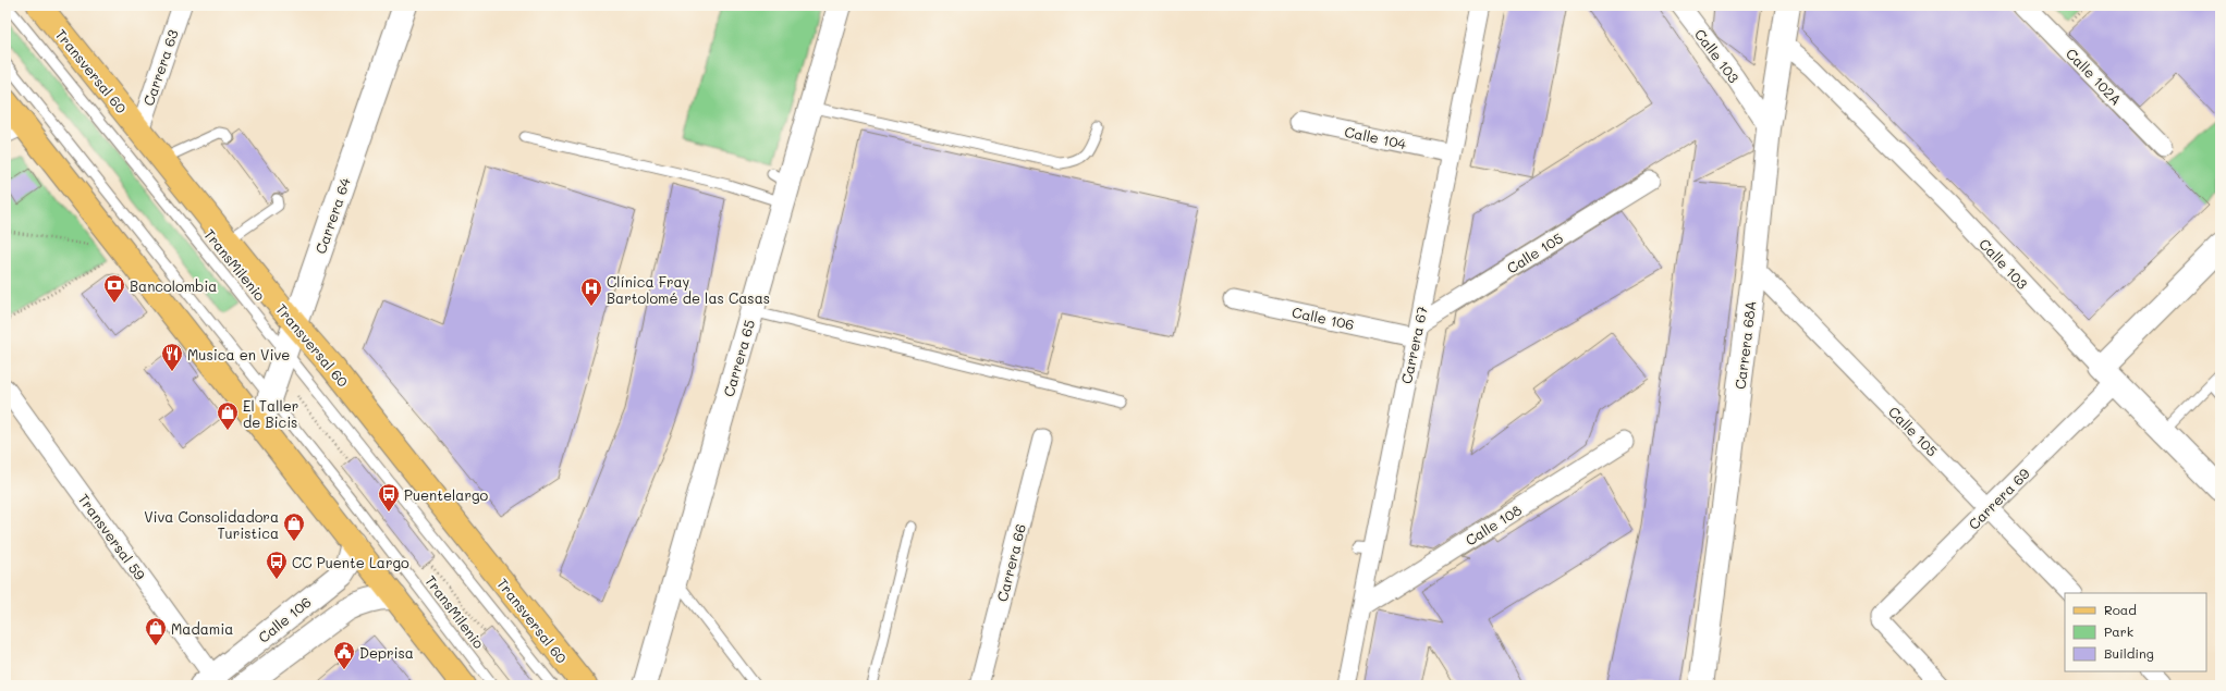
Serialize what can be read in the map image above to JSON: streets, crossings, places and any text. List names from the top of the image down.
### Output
{
  "streets": {
    "main road": ["Transversal 60"],
    "street": [
      "Calle 103",
      "Carrera 63",
      "Calle 102A",
      "Calle 104",
      "Carrera 64",
      "Calle 105",
      "Calle 106",
      "Carrera 67",
      "Carrera 68A",
      "Carrera 65",
      "Carrera 69",
      "Calle 108",
      "Transversal 59",
      "Carrera 66"
    ],
    "lane": ["TransMilenio"]
  },
  "crossings": [
    ["Calle 103", "Carrera 68A"],
    ["Calle 103", "Carrera 69"],
    ["Carrera 63", "Transversal 60"],
    ["Transversal 60", "Carrera 64"],
    ["Calle 104", "Carrera 67"],
    ["Carrera 64", "TransMilenio"],
    ["Calle 105", "Calle 106"],
    ["Calle 105", "Carrera 67"],
    ["Calle 105", "Carrera 68A"],
    ["Calle 105", "Carrera 69"],
    ["Calle 106", "Carrera 67"],
    ["Calle 106", "Transversal 59"],
    ["Carrera 67", "Calle 108"]
  ],
  "places": {
    "bank": ["Bancolombia"],
    "hospital": ["Clínica Fray Bartolomé de las Casas"],
    "restaurant": ["Musica en Vive"],
    "shop": ["El Taller de Bicis", "Viva Consolidadora Turistica", "Madamia"],
    "bus stop": ["Puentelargo", "CC Puente Largo"],
    "public building": ["Deprisa"]
  },
  "legend": ["Road", "Park", "Building"]
}
